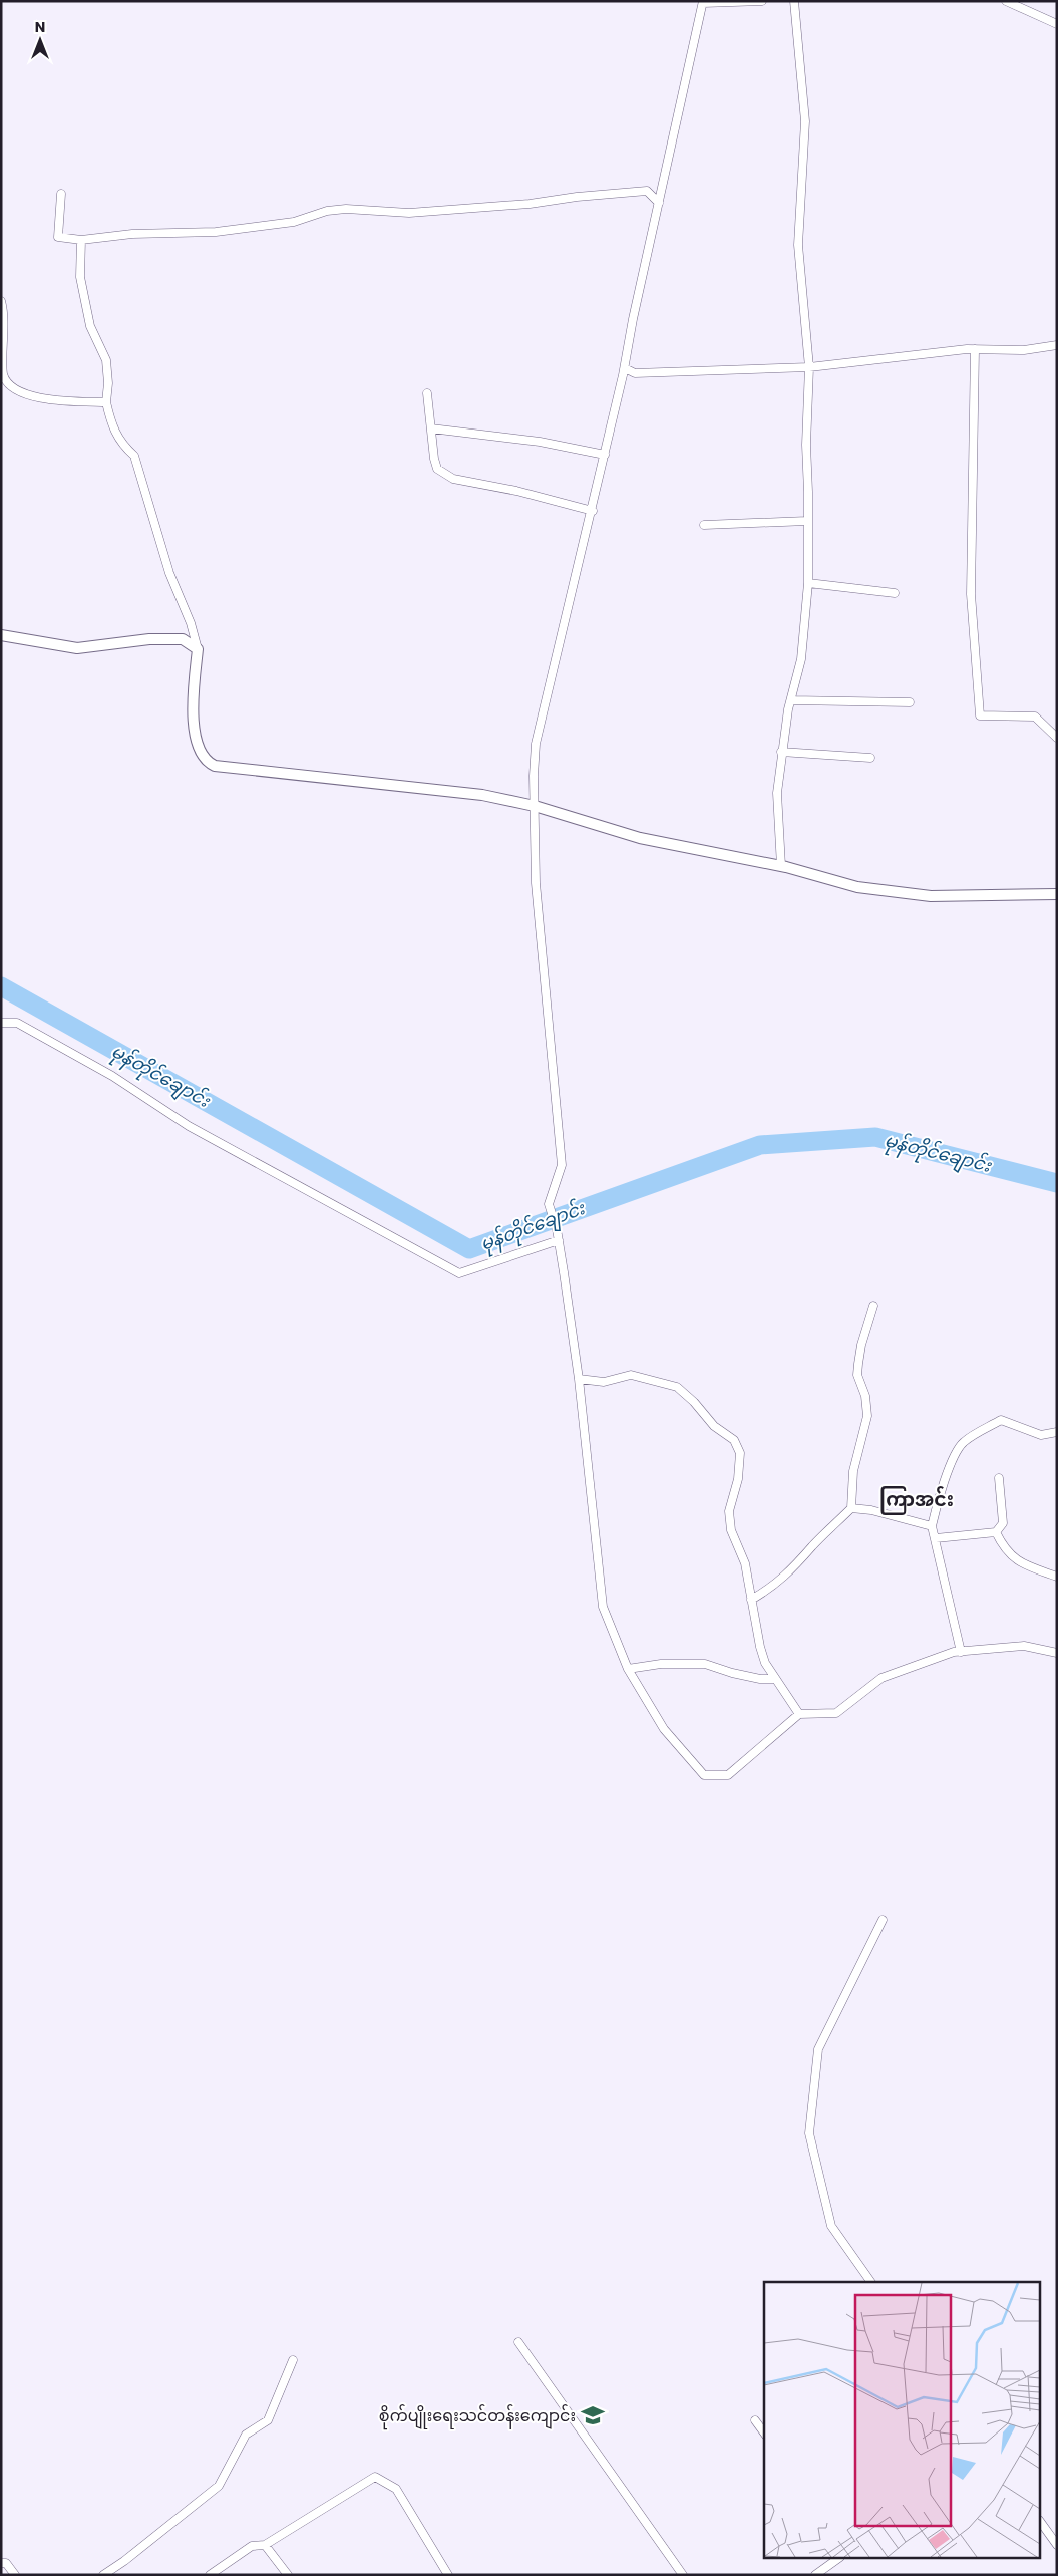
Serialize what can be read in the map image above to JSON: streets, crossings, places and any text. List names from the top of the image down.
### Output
{
  "districts": ["ကြာအင်း"],
  "water": ["မုန်တိုင်ချောင်း"],
  "places": {
    "school or university": ["စိုက်ပျိုးရေးသင်တန်းကျောင်း"]
  },
  "north": "top"
}
